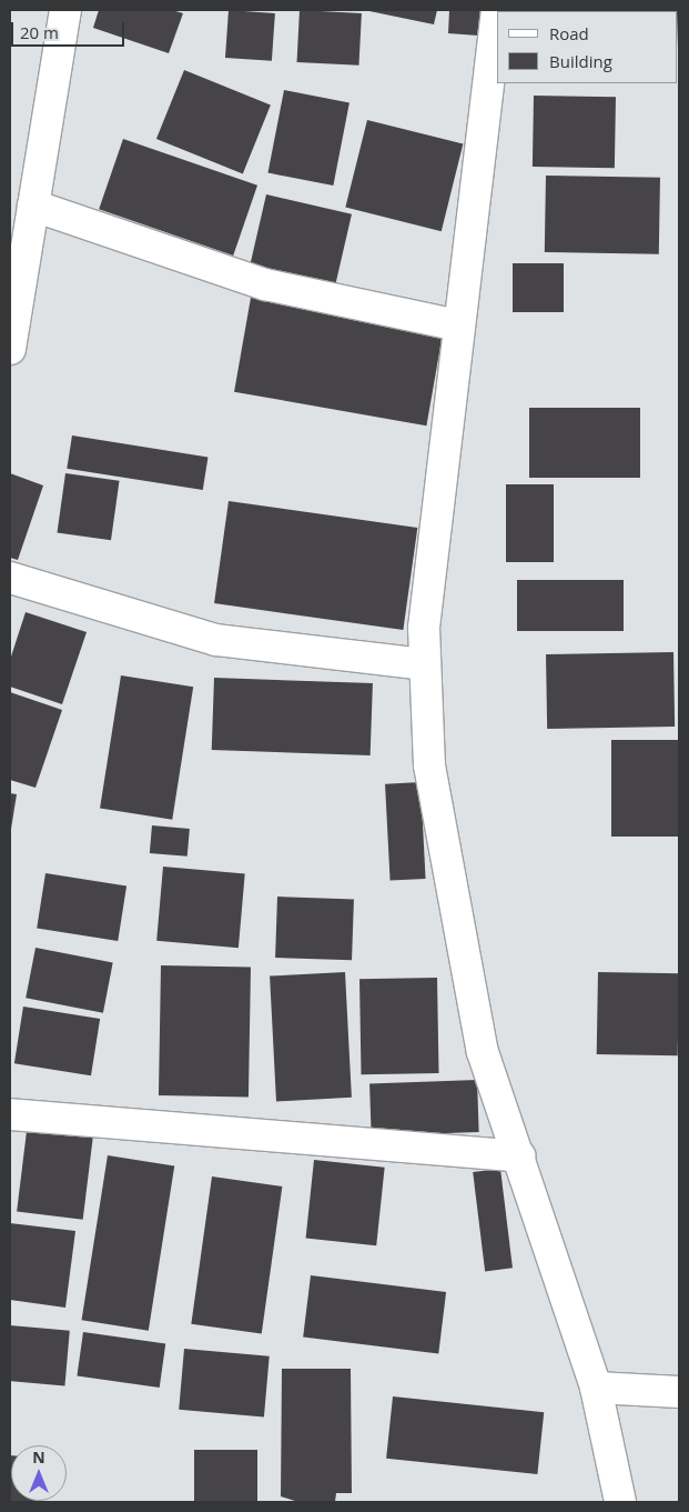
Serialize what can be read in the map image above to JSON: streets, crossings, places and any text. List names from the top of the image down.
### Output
{
  "legend": ["Road", "Building"],
  "scale_bar": "20 m",
  "north": "top"
}
